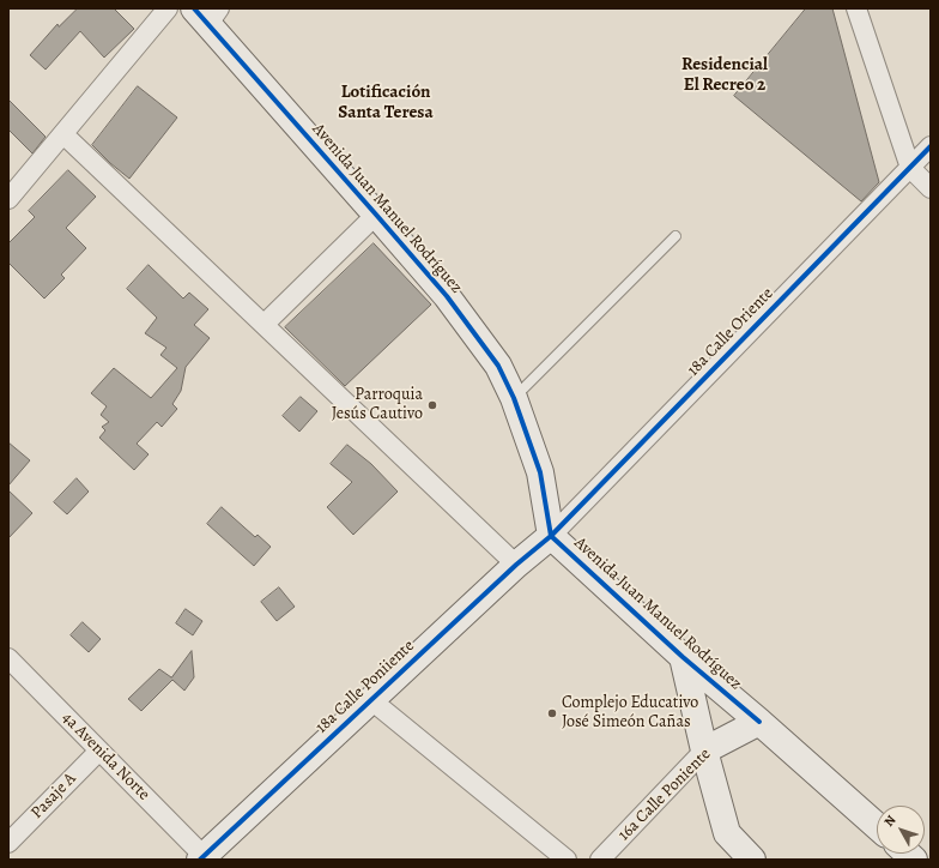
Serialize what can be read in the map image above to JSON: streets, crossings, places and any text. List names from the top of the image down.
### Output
{
  "streets": {
    "street": [
      "Avenida Juan Manuel Rodríguez",
      "18a Calle Oriente",
      "18a Calle Poniiente",
      "4a Avenida Norte",
      "16a Calle Poniente",
      "Pasaje A"
    ]
  },
  "crossings": [
    ["Avenida Juan Manuel Rodríguez", "18a Calle Oriente"],
    ["Avenida Juan Manuel Rodríguez", "18a Calle Poniiente"],
    ["Avenida Juan Manuel Rodríguez", "16a Calle Poniente"],
    ["18a Calle Oriente", "18a Calle Poniiente"],
    ["18a Calle Poniiente", "4a Avenida Norte"],
    ["4a Avenida Norte", "Pasaje A"]
  ],
  "districts": ["Residencial El Recreo 2", "Lotificación Santa Teresa"],
  "places": ["Parroquia Jesús Cautivo", "Complejo Educativo José Simeón Cañas"],
  "north": "top left"
}
